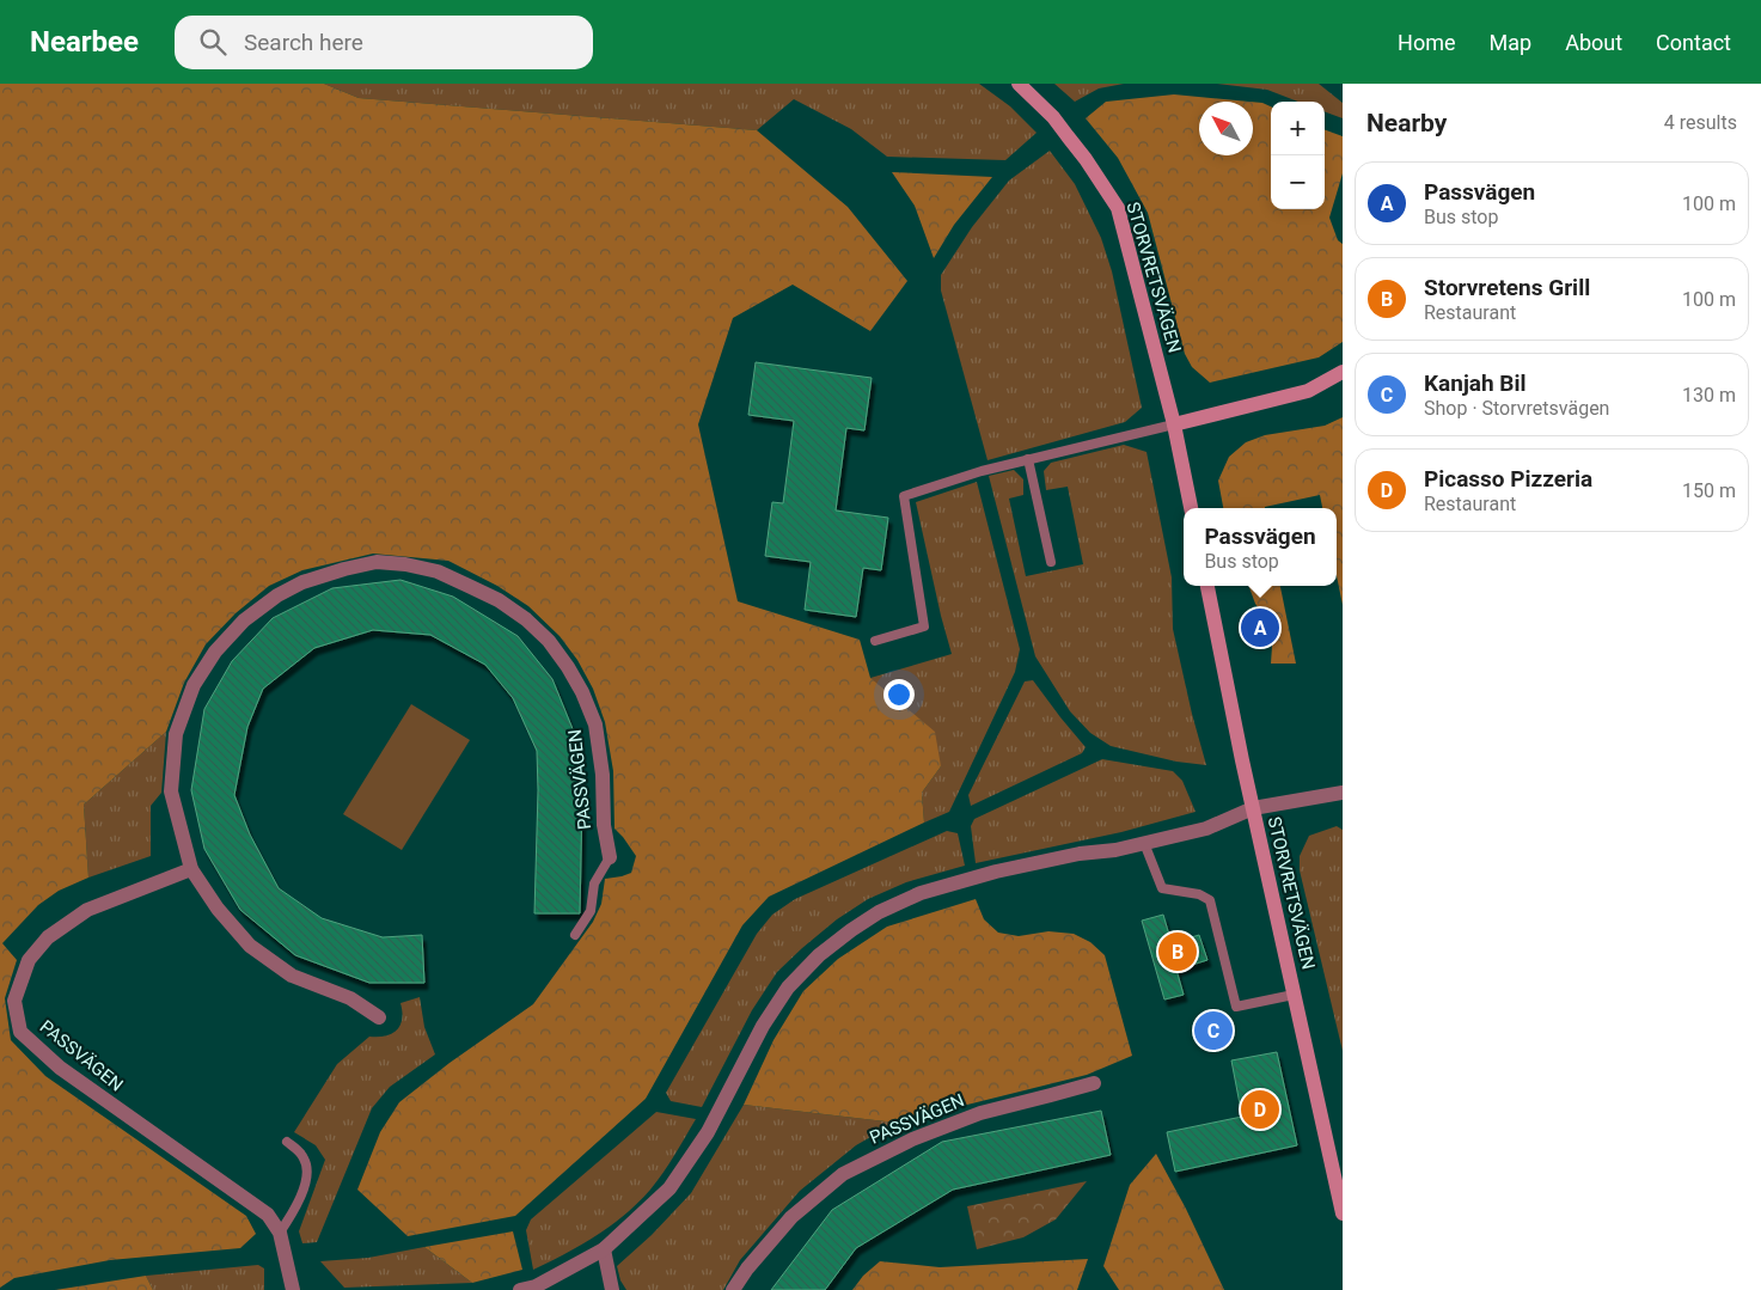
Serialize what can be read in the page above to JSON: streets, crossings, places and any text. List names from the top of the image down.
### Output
{
  "streets": {
    "street": ["STORVRETSVÄGEN", "PASSVÄGEN"]
  },
  "north": "top left",
  "page": {
    "header": "Nearbee",
    "search": "Search here",
    "nav": [
      "Home",
      "Map",
      "About",
      "Contact"
    ],
    "heading": ["Nearby", "4 results"],
    "map_buttons": ["+", "−"],
    "list": [
      {
        "mark": "A",
        "name": "Passvägen",
        "note": "Bus stop",
        "value": "100 m"
      },
      {
        "mark": "B",
        "name": "Storvretens Grill",
        "note": "Restaurant",
        "value": "100 m"
      },
      {
        "mark": "C",
        "name": "Kanjah Bil",
        "note": "Shop · Storvretsvägen",
        "value": "130 m"
      },
      {
        "mark": "D",
        "name": "Picasso Pizzeria",
        "note": "Restaurant",
        "value": "150 m"
      }
    ],
    "popup": ["Passvägen", "Bus stop"],
    "pins": [
      "A",
      "B",
      "C",
      "D"
    ]
  }
}
